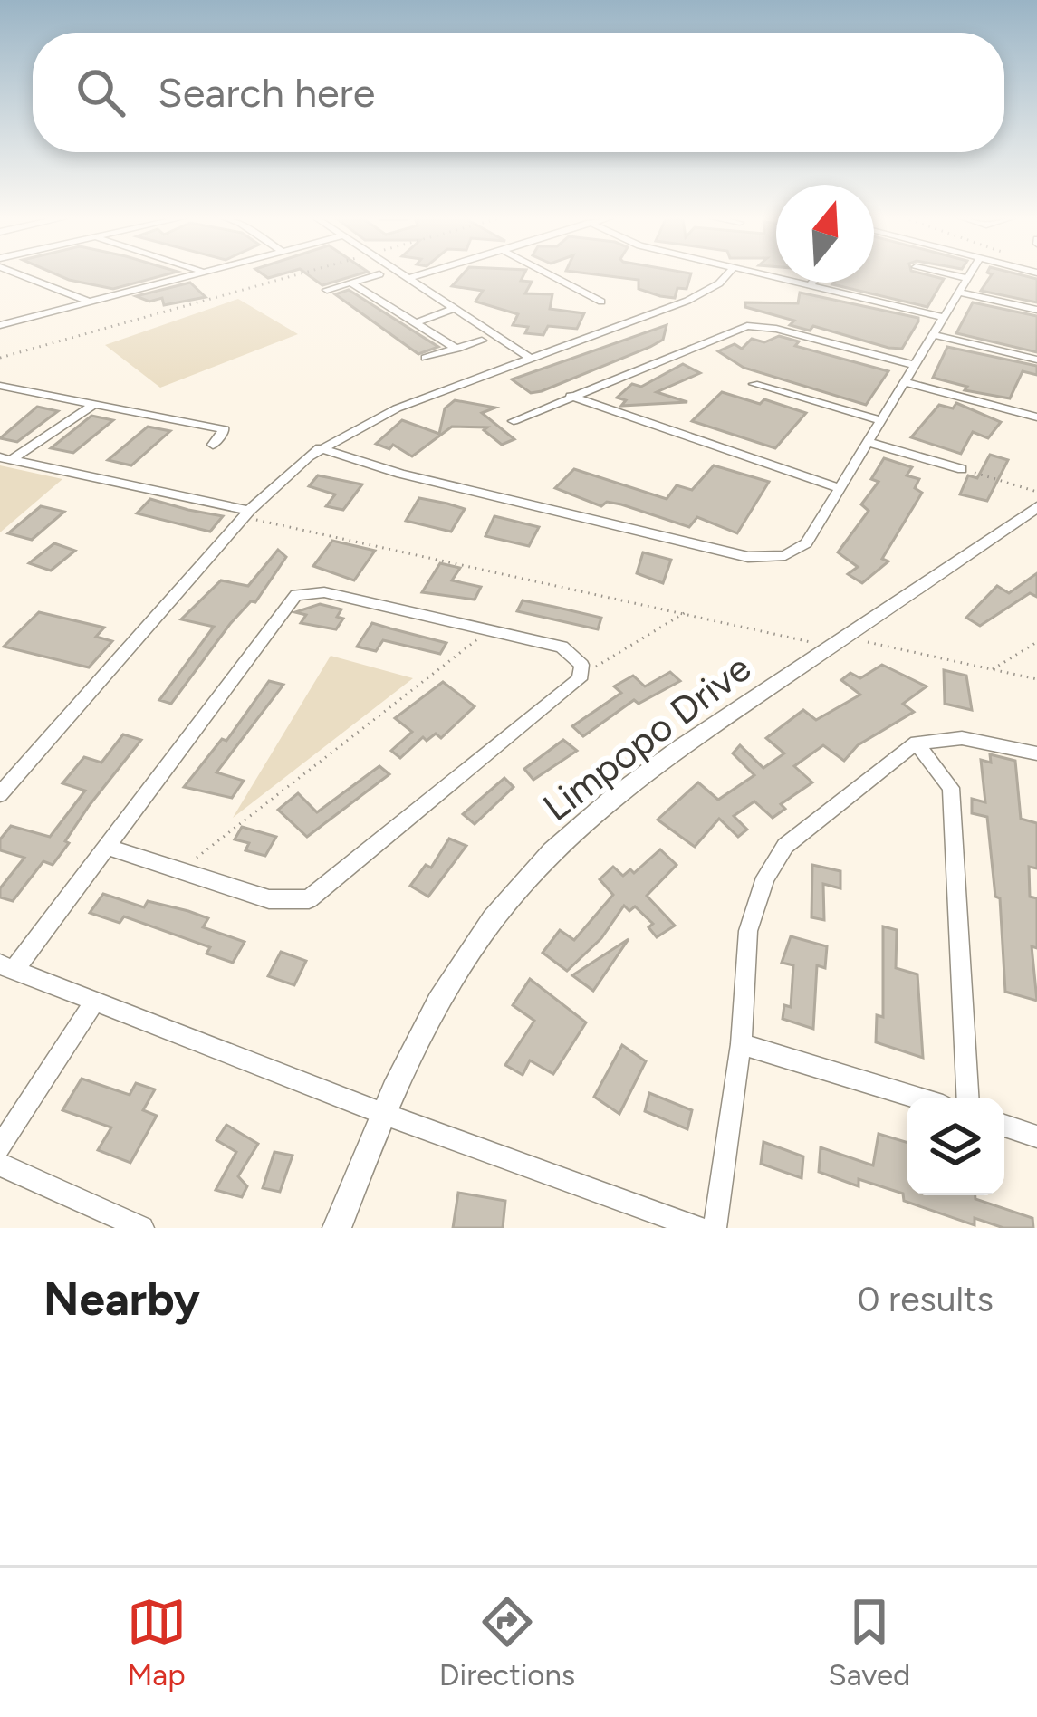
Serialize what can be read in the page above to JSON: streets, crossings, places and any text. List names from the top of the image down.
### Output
{
  "streets": {
    "street": ["Limpopo Drive"]
  },
  "north": "top",
  "page": {
    "search": "Search here",
    "heading": ["Nearby", "0 results"],
    "nav": ["Map", "Directions", "Saved"]
  }
}
